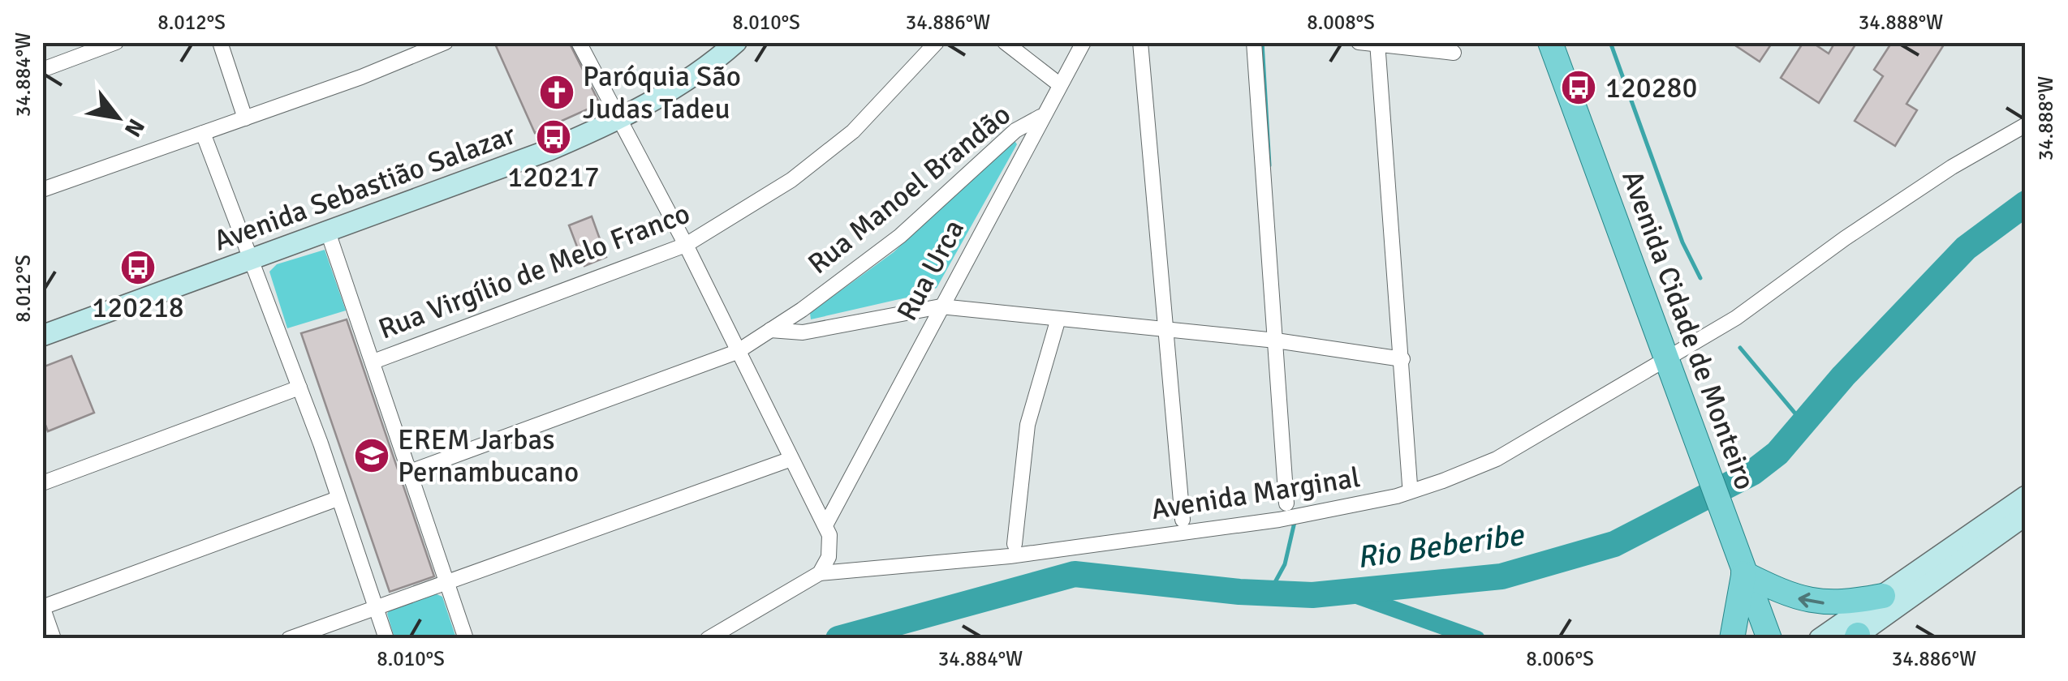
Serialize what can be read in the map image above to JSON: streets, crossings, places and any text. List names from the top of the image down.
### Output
{
  "streets": {
    "main road": ["Avenida Cidade de Monteiro"],
    "street": [
      "Avenida Sebastião Salazar",
      "Rua Manoel Brandão",
      "Rua Urca",
      "Rua Virgílio de Melo Franco",
      "Avenida Marginal"
    ]
  },
  "crossings": [
    ["Rua Manoel Brandão", "Rua Urca"],
    ["Avenida Cidade de Monteiro", "Avenida Marginal"]
  ],
  "water": ["Rio Beberibe"],
  "places": {
    "bus stop": ["120280", "120217", "120218"],
    "church": ["Paróquia São Judas Tadeu"],
    "school or university": ["EREM Jarbas Pernambucano"]
  },
  "north": "bottom right",
  "coordinates": [
    "8.012°S",
    "8.010°S",
    "34.886°W",
    "8.008°S",
    "34.888°W",
    "34.884°W",
    "8.006°S"
  ]
}
